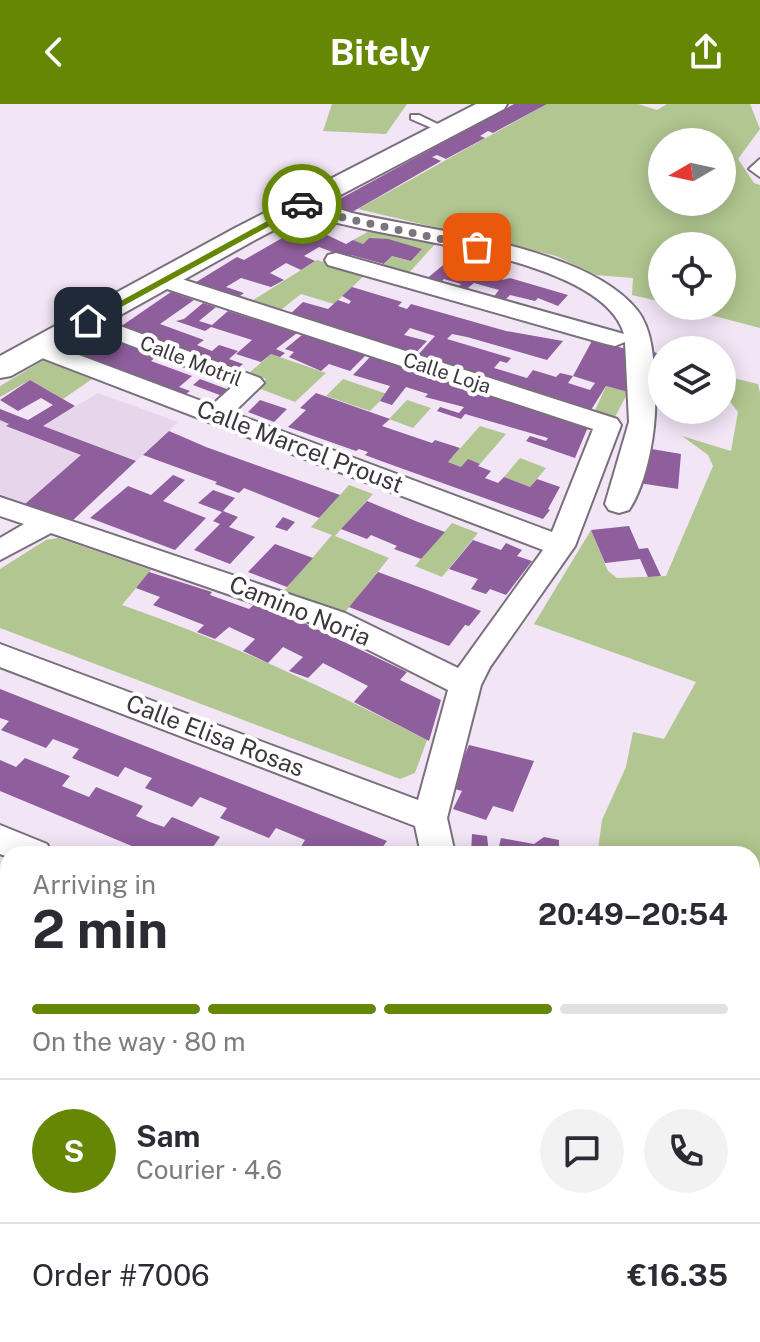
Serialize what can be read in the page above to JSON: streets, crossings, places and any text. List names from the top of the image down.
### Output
{
  "streets": {
    "street": [
      "Calle Motril",
      "Calle Loja",
      "Calle Marcel Proust",
      "Camino Noria",
      "Calle Elisa Rosas"
    ]
  },
  "crossings": [
    ["Calle Motril", "Calle Marcel Proust"],
    ["Calle Loja", "Calle Marcel Proust"]
  ],
  "north": "left",
  "page": {
    "header": "Bitely",
    "heading": ["2 min", "Arriving in", "20:49–20:54"],
    "panel": [
      "Sam",
      "Courier · 4.6",
      "Order #7006",
      "€16.35"
    ],
    "bar": "On the way · 80 m",
    "round": "S"
  }
}
